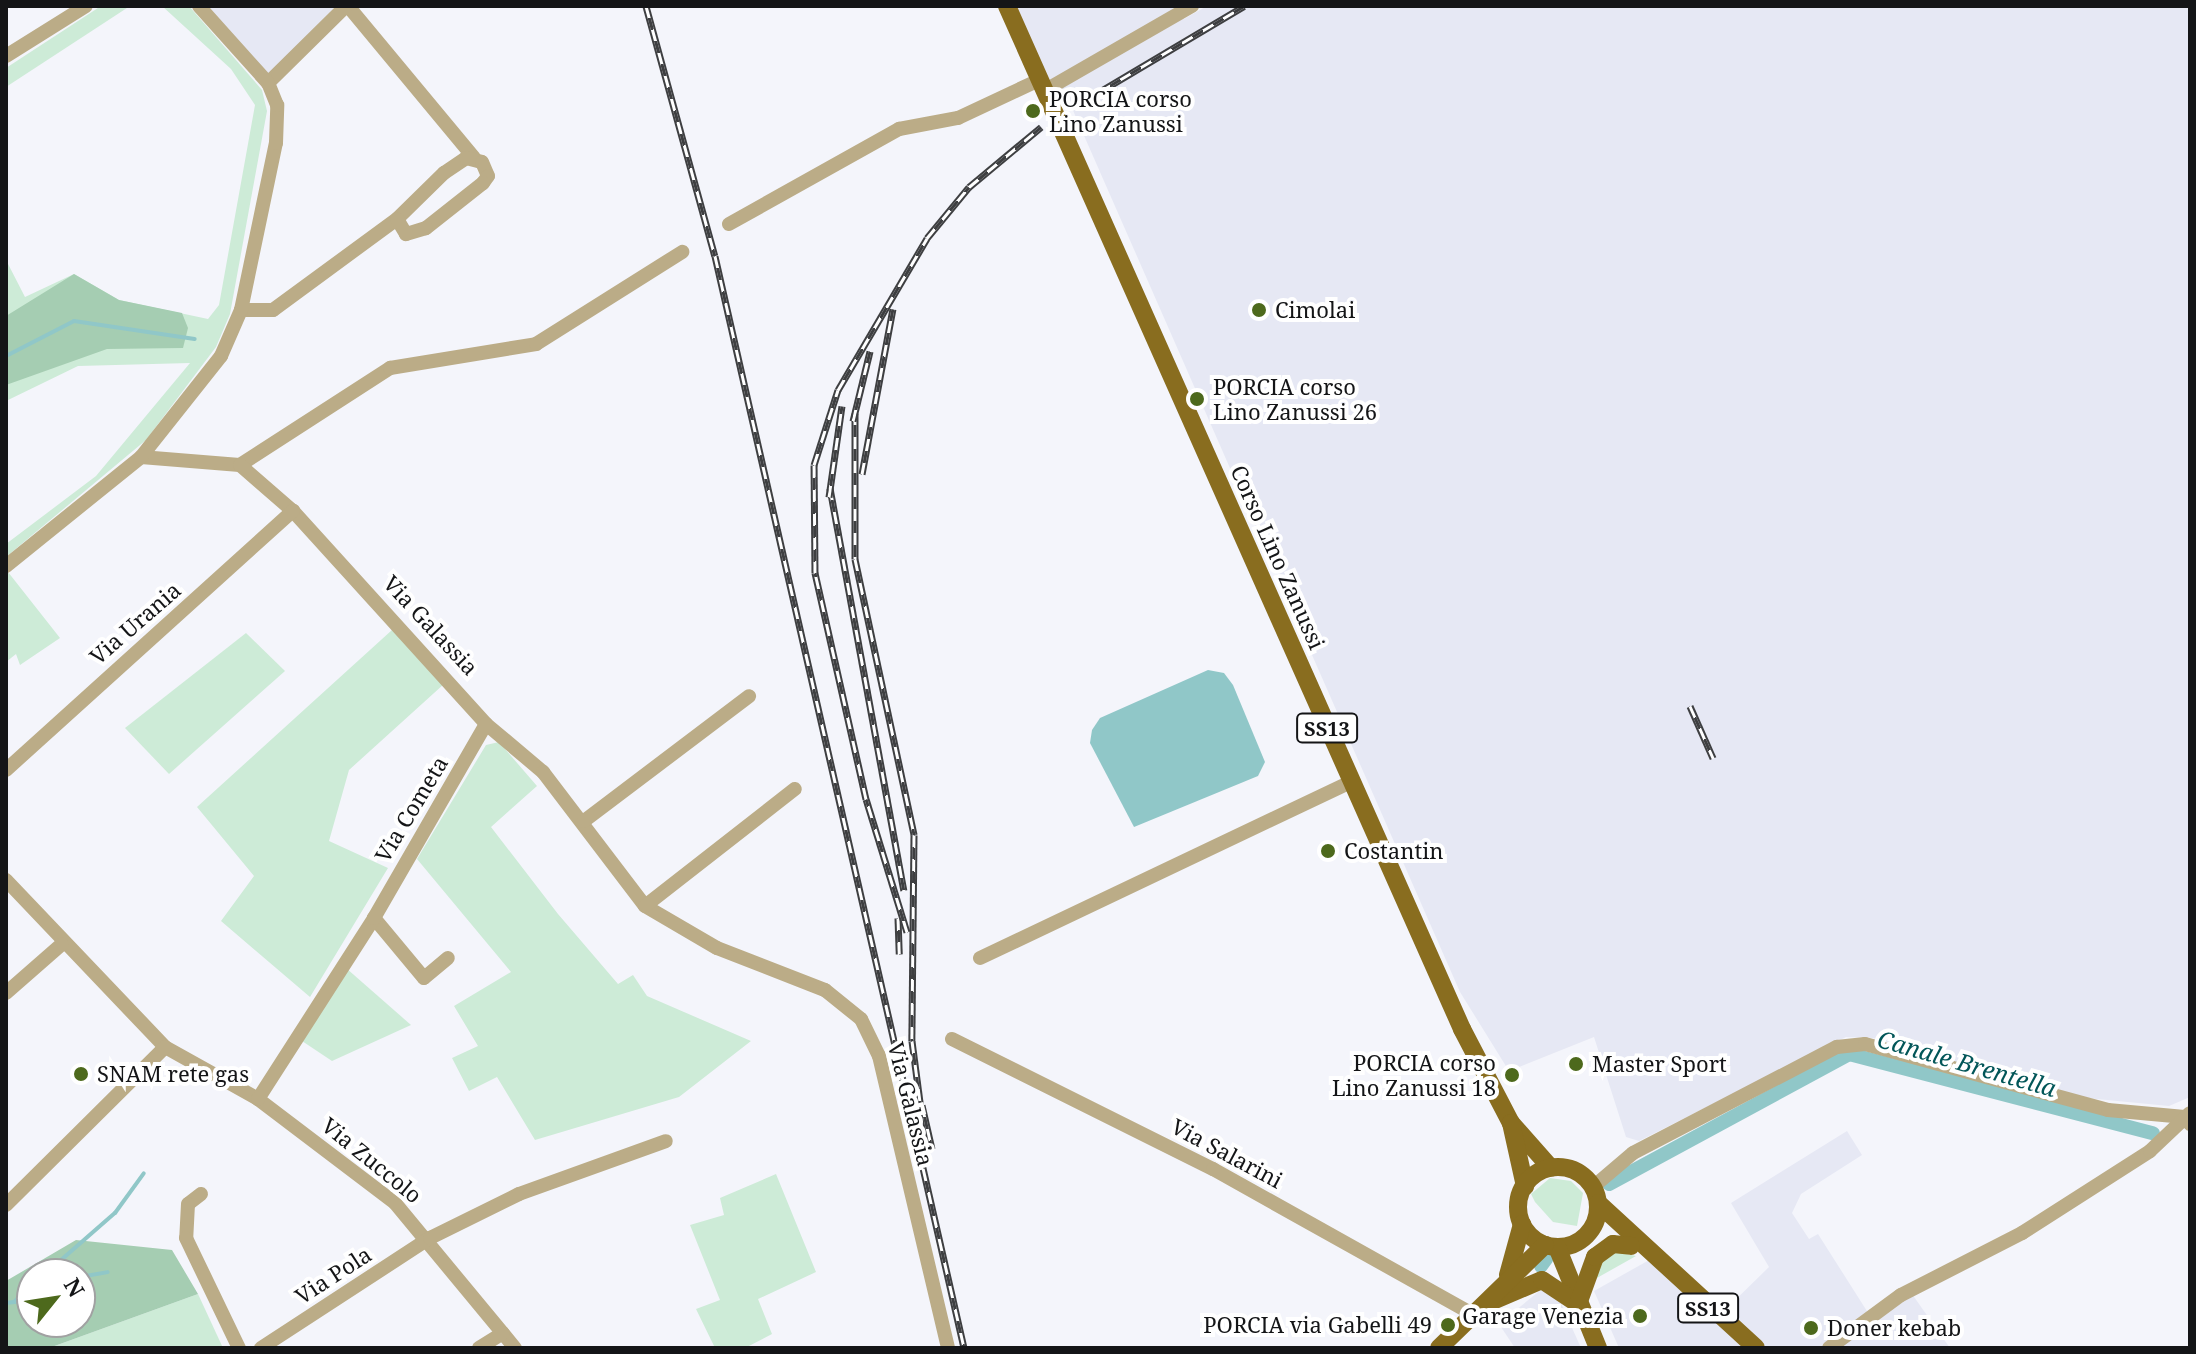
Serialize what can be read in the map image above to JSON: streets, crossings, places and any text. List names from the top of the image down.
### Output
{
  "streets": {
    "main road": ["Corso Lino Zanussi", "SS13"],
    "street": [
      "Via Urania",
      "Via Galassia",
      "Via Cometa",
      "Via Salarini",
      "Via Zuccolo",
      "Via Pola"
    ]
  },
  "crossings": [
    ["Via Urania", "Via Galassia"],
    ["Via Galassia", "Via Cometa"],
    ["Via Cometa", "Via Zuccolo"],
    ["Via Zuccolo", "Via Pola"]
  ],
  "water": ["Canale Brentella"],
  "places": [
    "PORCIA corso Lino Zanussi",
    "Cimolai",
    "PORCIA corso Lino Zanussi 26",
    "Costantin",
    "Master Sport",
    "SNAM rete gas",
    "PORCIA corso Lino Zanussi 18",
    "Garage Venezia",
    "PORCIA via Gabelli 49",
    "Doner kebab"
  ],
  "north": "top right"
}
